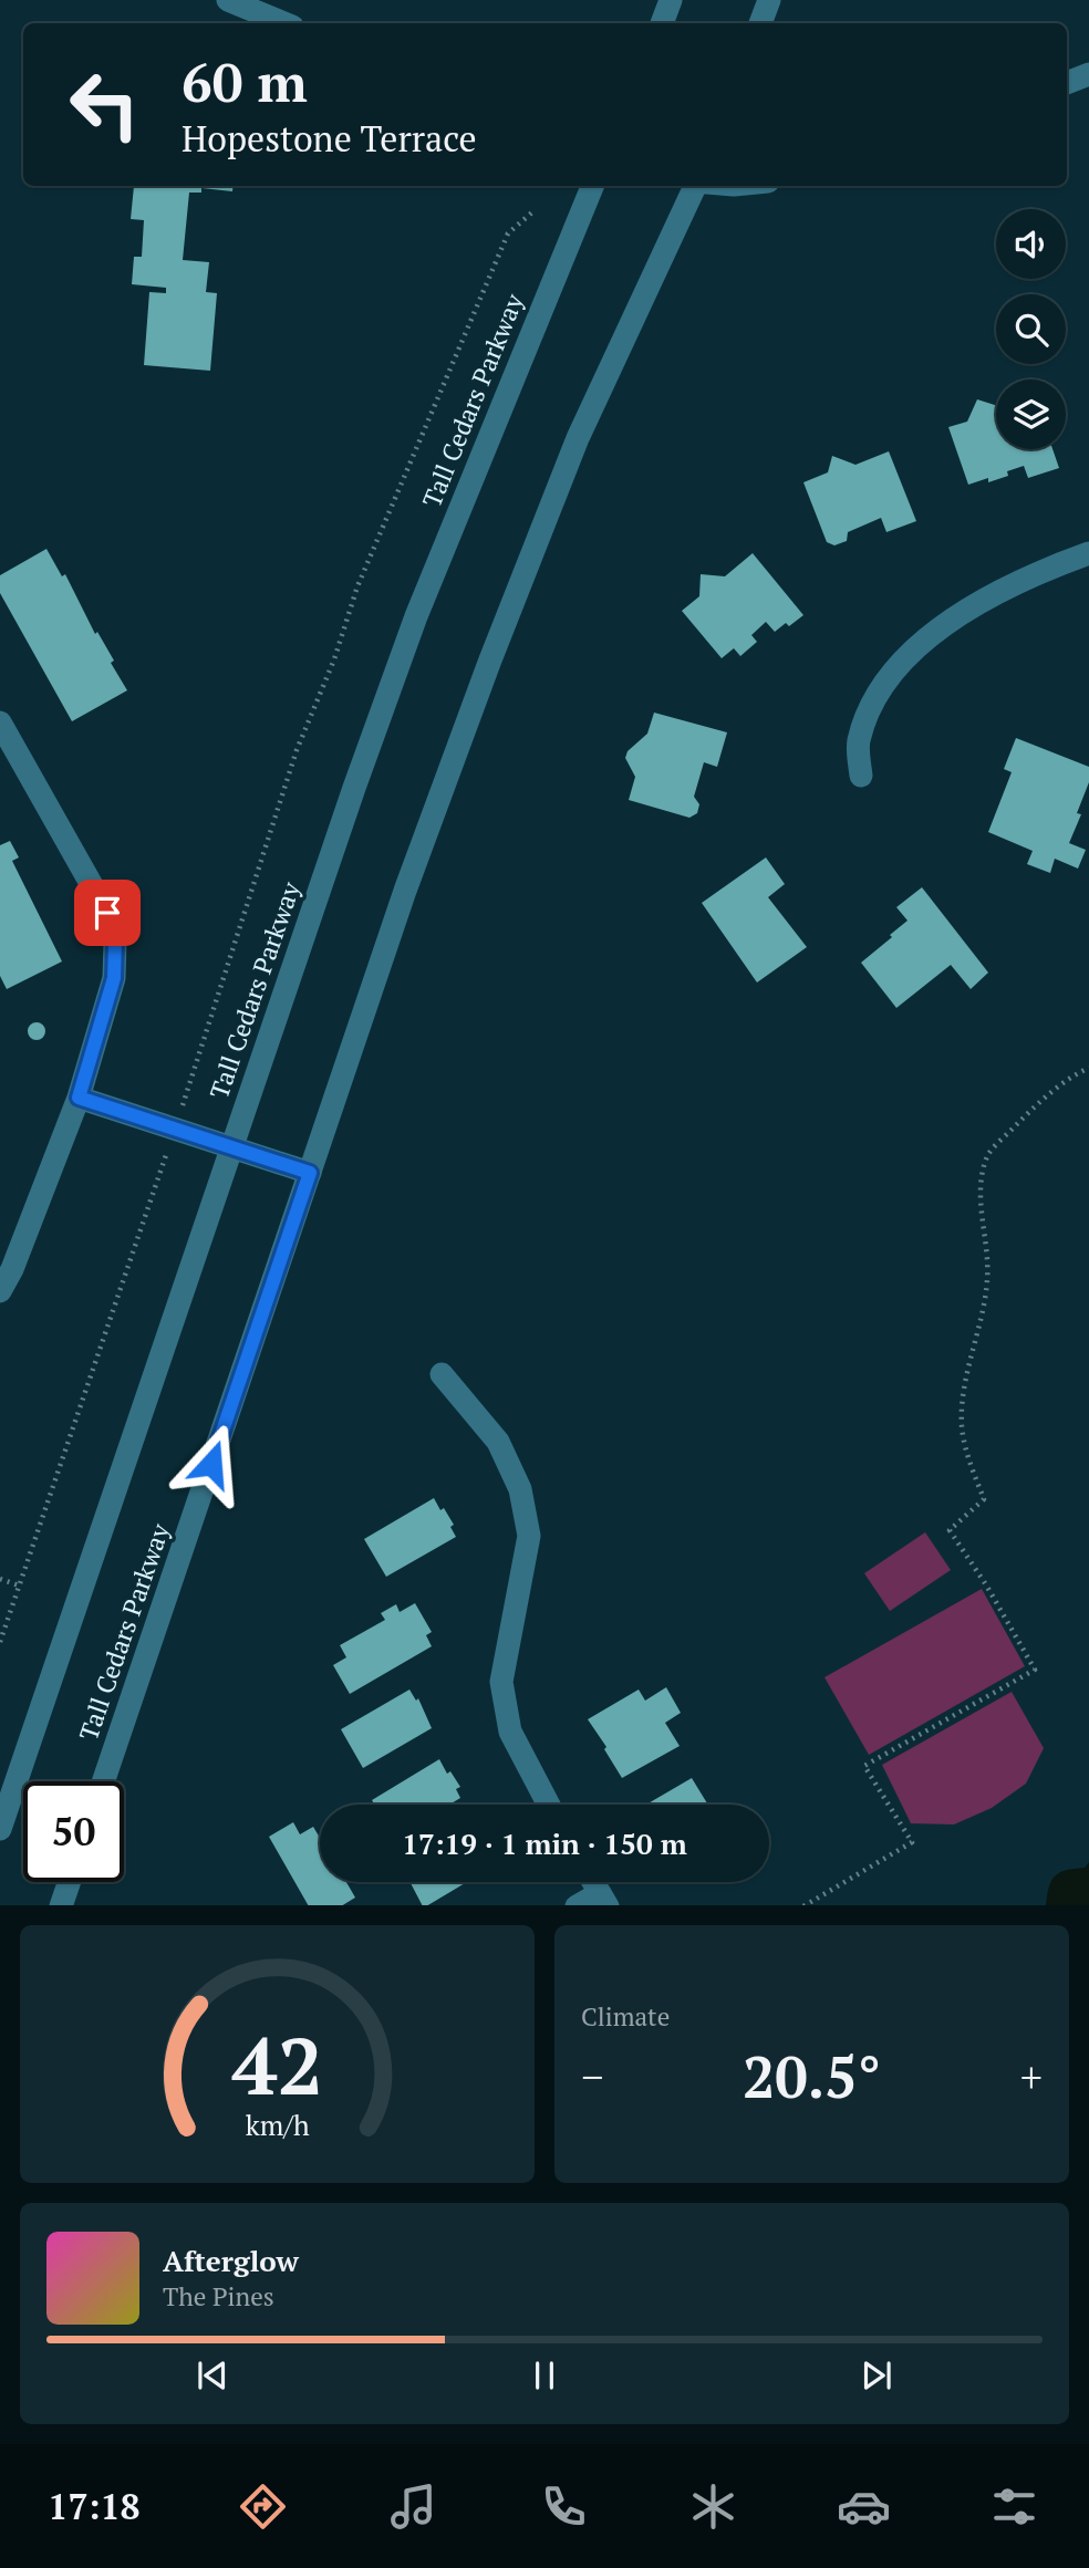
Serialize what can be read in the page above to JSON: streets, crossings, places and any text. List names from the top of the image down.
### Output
{
  "streets": {
    "main road": ["Tall Cedars Parkway"]
  },
  "page": {
    "turn": ["60 m", "Hopestone Terrace"],
    "limit": "50",
    "trip": "17:19 · 1 min · 150 m",
    "tile": "Climate",
    "heat": ["−", "20.5°", "+"],
    "song": ["Afterglow", "The Pines"],
    "tabs": "17:18",
    "gauge": ["42", "km/h"]
  }
}
